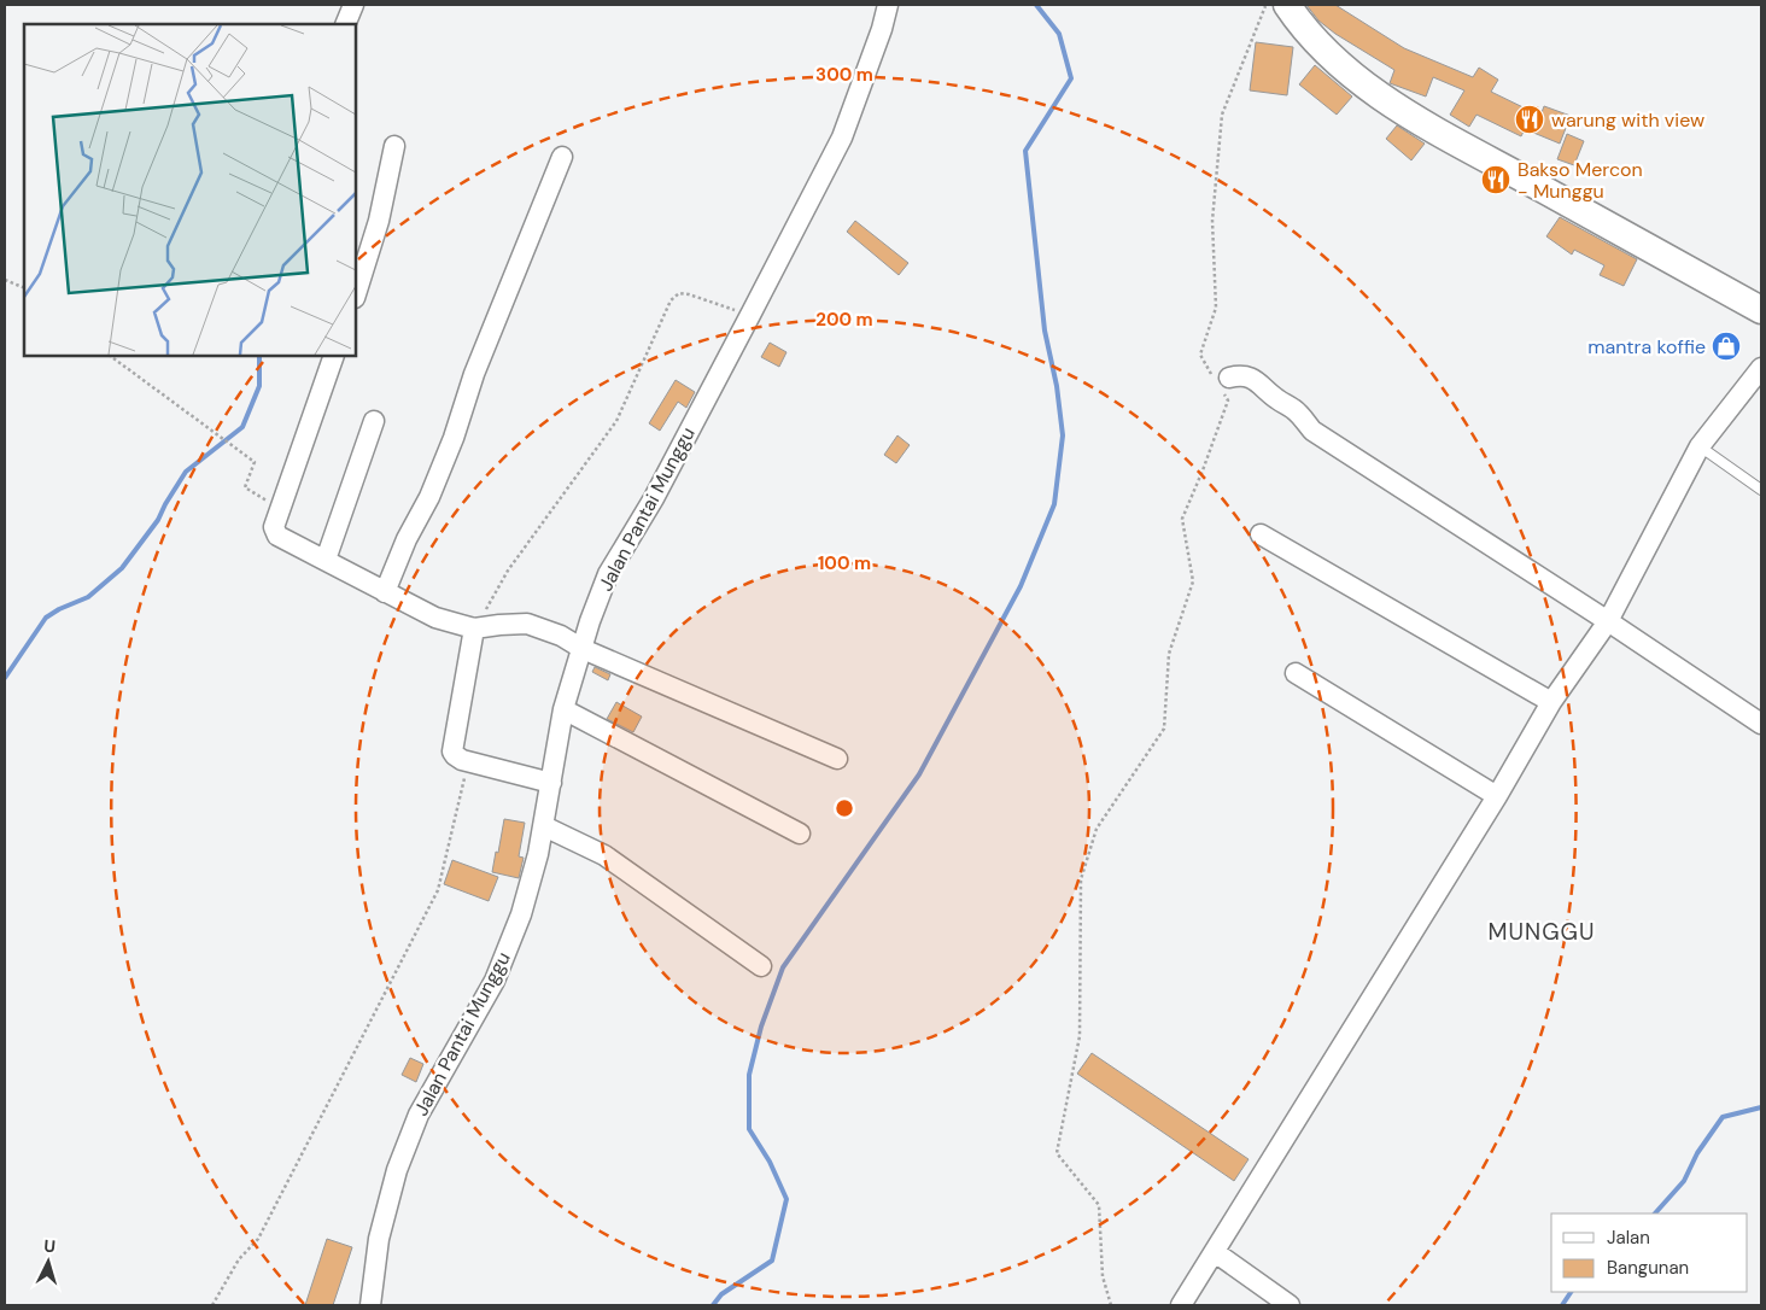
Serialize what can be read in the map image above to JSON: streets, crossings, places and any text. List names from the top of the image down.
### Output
{
  "streets": {
    "street": ["Jalan Pantai Munggu"]
  },
  "districts": ["MUNGGU"],
  "places": {
    "restaurant": ["warung with view", "Bakso Mercon - Munggu"],
    "shop": ["mantra koffie"]
  },
  "legend": ["Jalan", "Bangunan"],
  "north": "top",
  "rings": ["300 m", "200 m", "100 m"]
}
